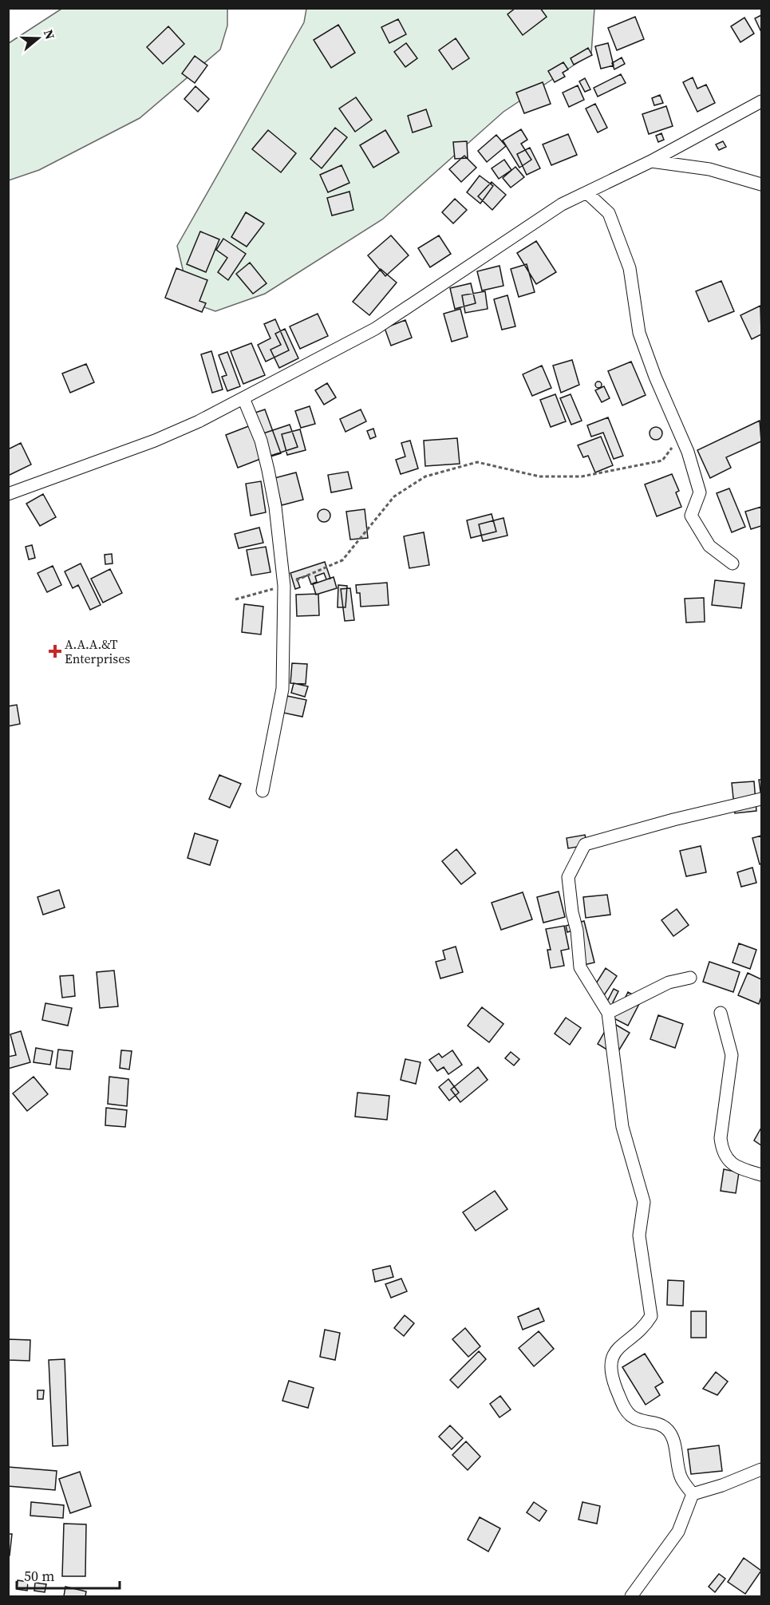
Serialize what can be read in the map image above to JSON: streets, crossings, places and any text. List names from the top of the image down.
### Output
{
  "places": {
    "health": ["A.A.A.&T Enterprises"]
  },
  "scale_bar": "50 m",
  "north": "right"
}
